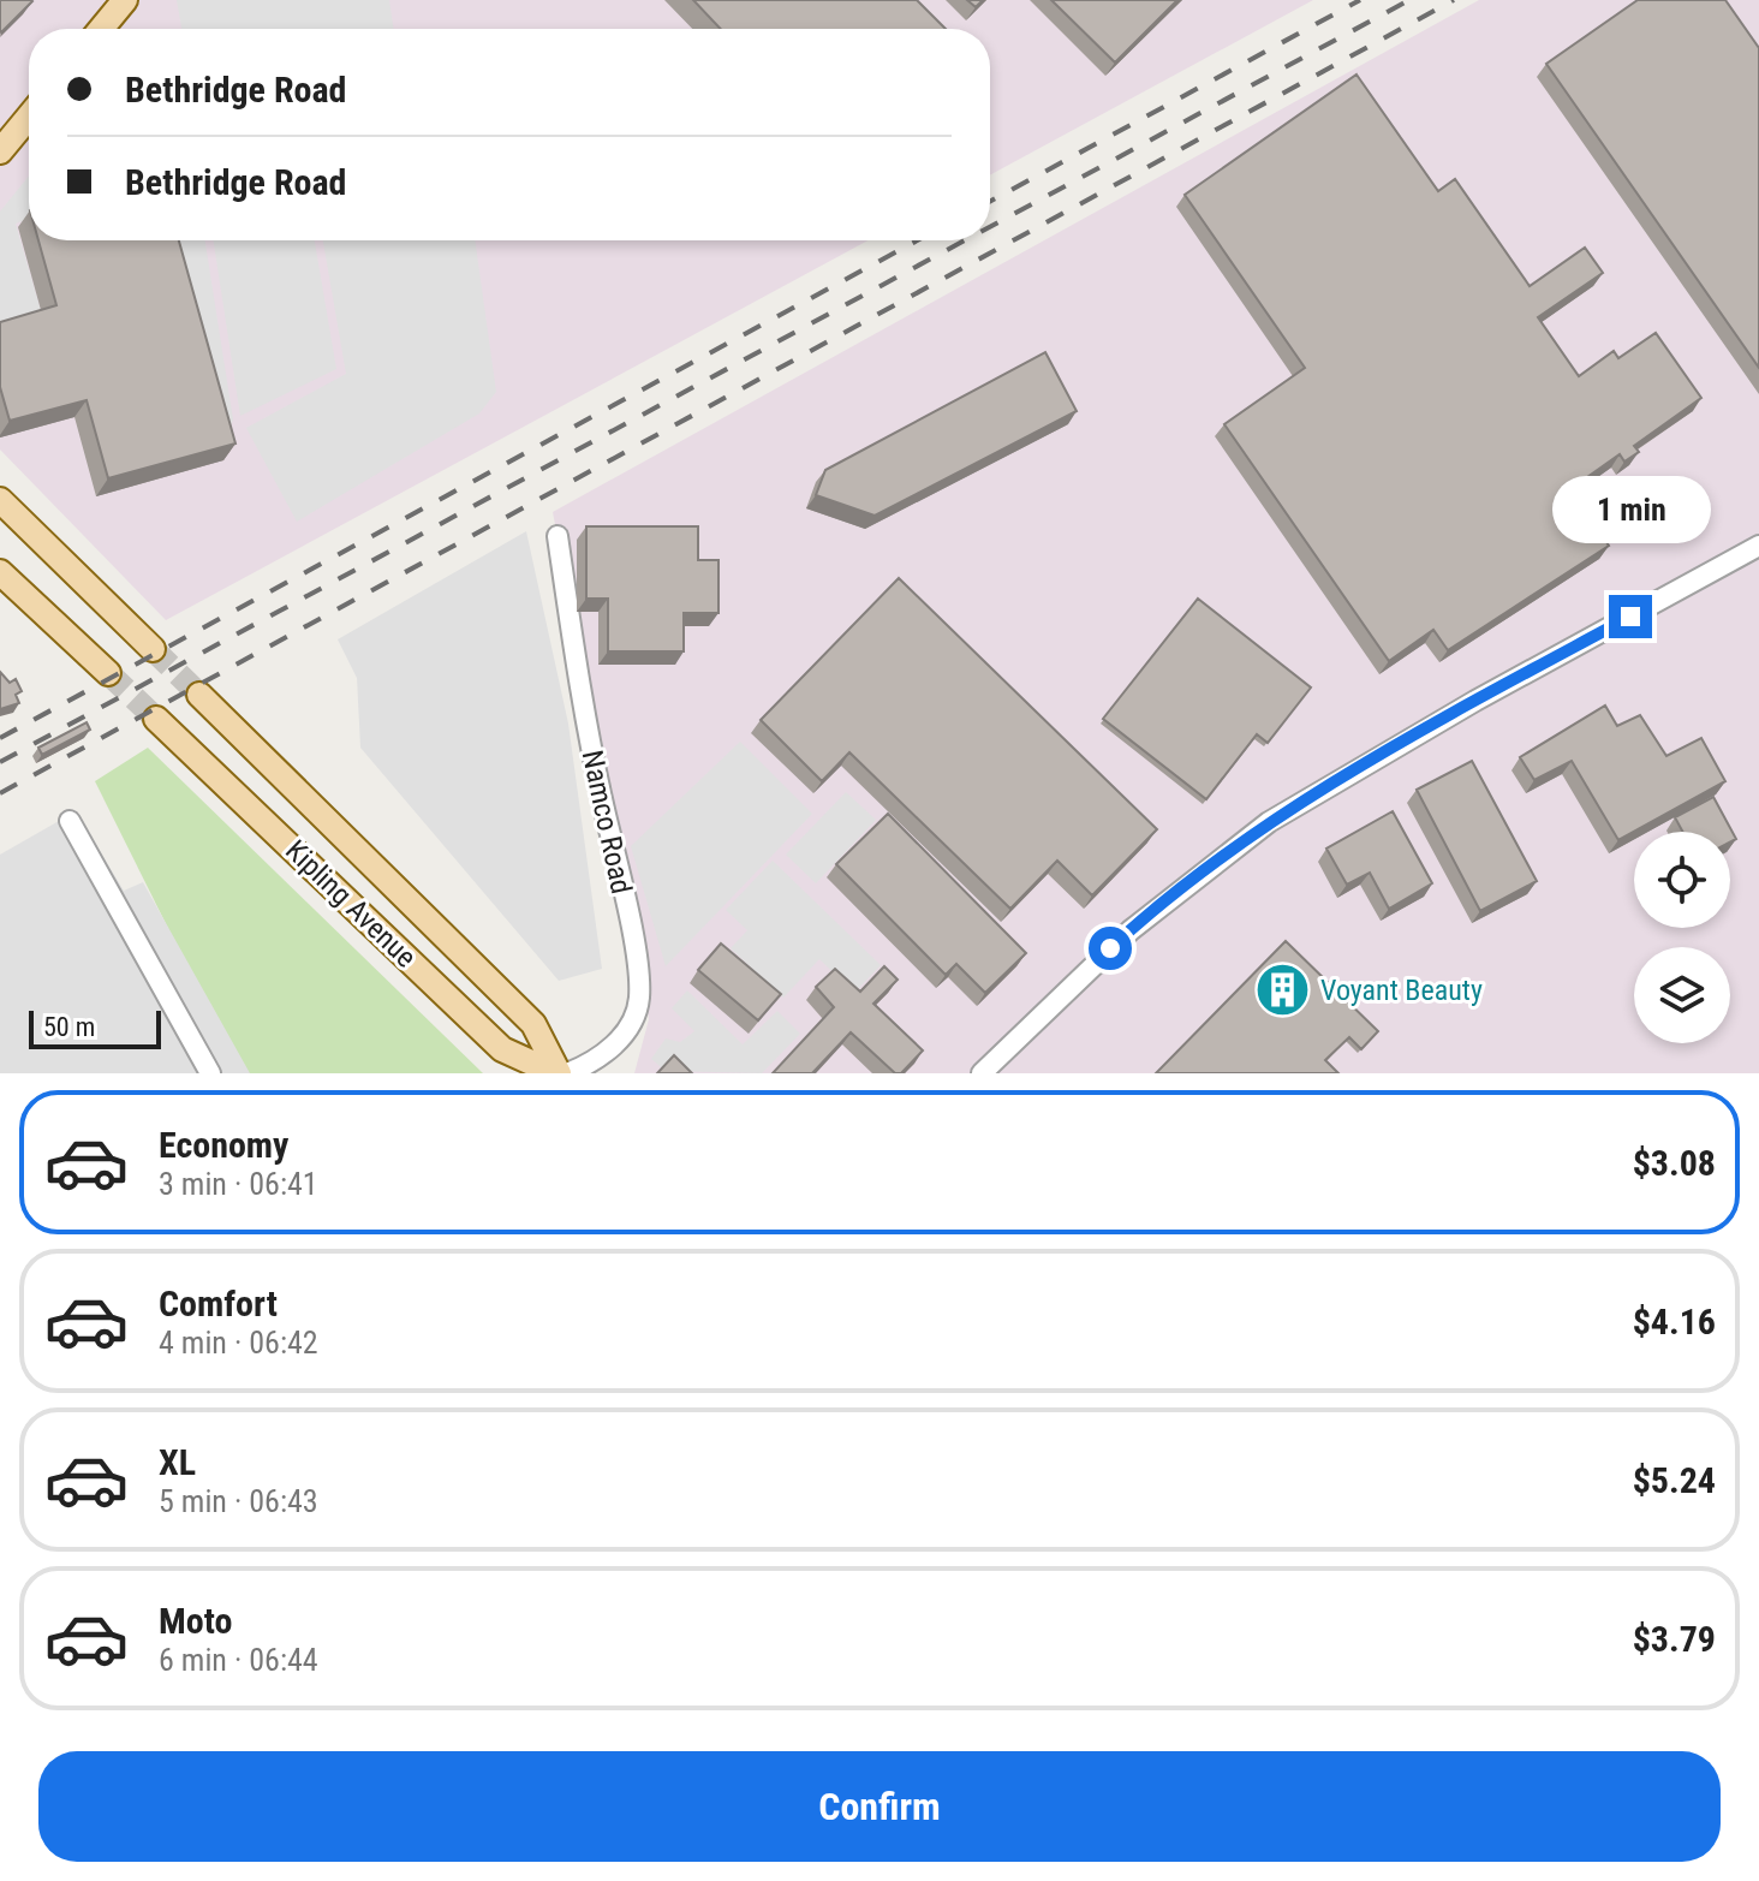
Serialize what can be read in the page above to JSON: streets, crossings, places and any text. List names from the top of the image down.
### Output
{
  "streets": {
    "main road": ["Kipling Avenue"],
    "street": ["Namco Road"]
  },
  "places": {
    "building": ["Voyant Beauty"]
  },
  "scale_bar": "50 m",
  "page": {
    "banner": ["Bethridge Road", "Bethridge Road"],
    "bubble": "1 min",
    "scale": "50 m",
    "list": [
      {
        "name": "Economy",
        "note": "3 min · 06:41",
        "value": "$3.08"
      },
      {
        "name": "Comfort",
        "note": "4 min · 06:42",
        "value": "$4.16"
      },
      {
        "name": "XL",
        "note": "5 min · 06:43",
        "value": "$5.24"
      },
      {
        "name": "Moto",
        "note": "6 min · 06:44",
        "value": "$3.79"
      }
    ],
    "buttons": "Confirm"
  }
}
